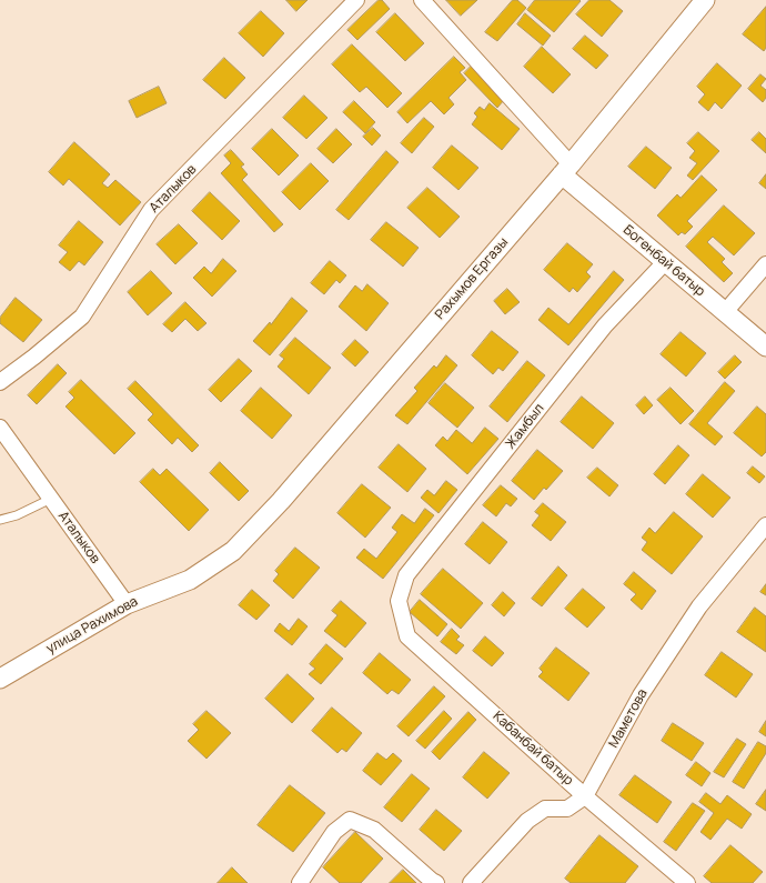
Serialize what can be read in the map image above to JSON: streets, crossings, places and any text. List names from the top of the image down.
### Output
{
  "streets": {
    "street": [
      "Аталыков",
      "Богенбай батыр",
      "Рахымов Ергазы",
      "Жамбыл",
      "улица Рахимова",
      "Маметова",
      "Кабанбай батыр"
    ]
  },
  "crossings": [
    ["Аталыков", "улица Рахимова"],
    ["Богенбай батыр", "Рахымов Ергазы"],
    ["Богенбай батыр", "Жамбыл"],
    ["Рахымов Ергазы", "улица Рахимова"],
    ["Жамбыл", "Кабанбай батыр"],
    ["Маметова", "Кабанбай батыр"]
  ]
}
